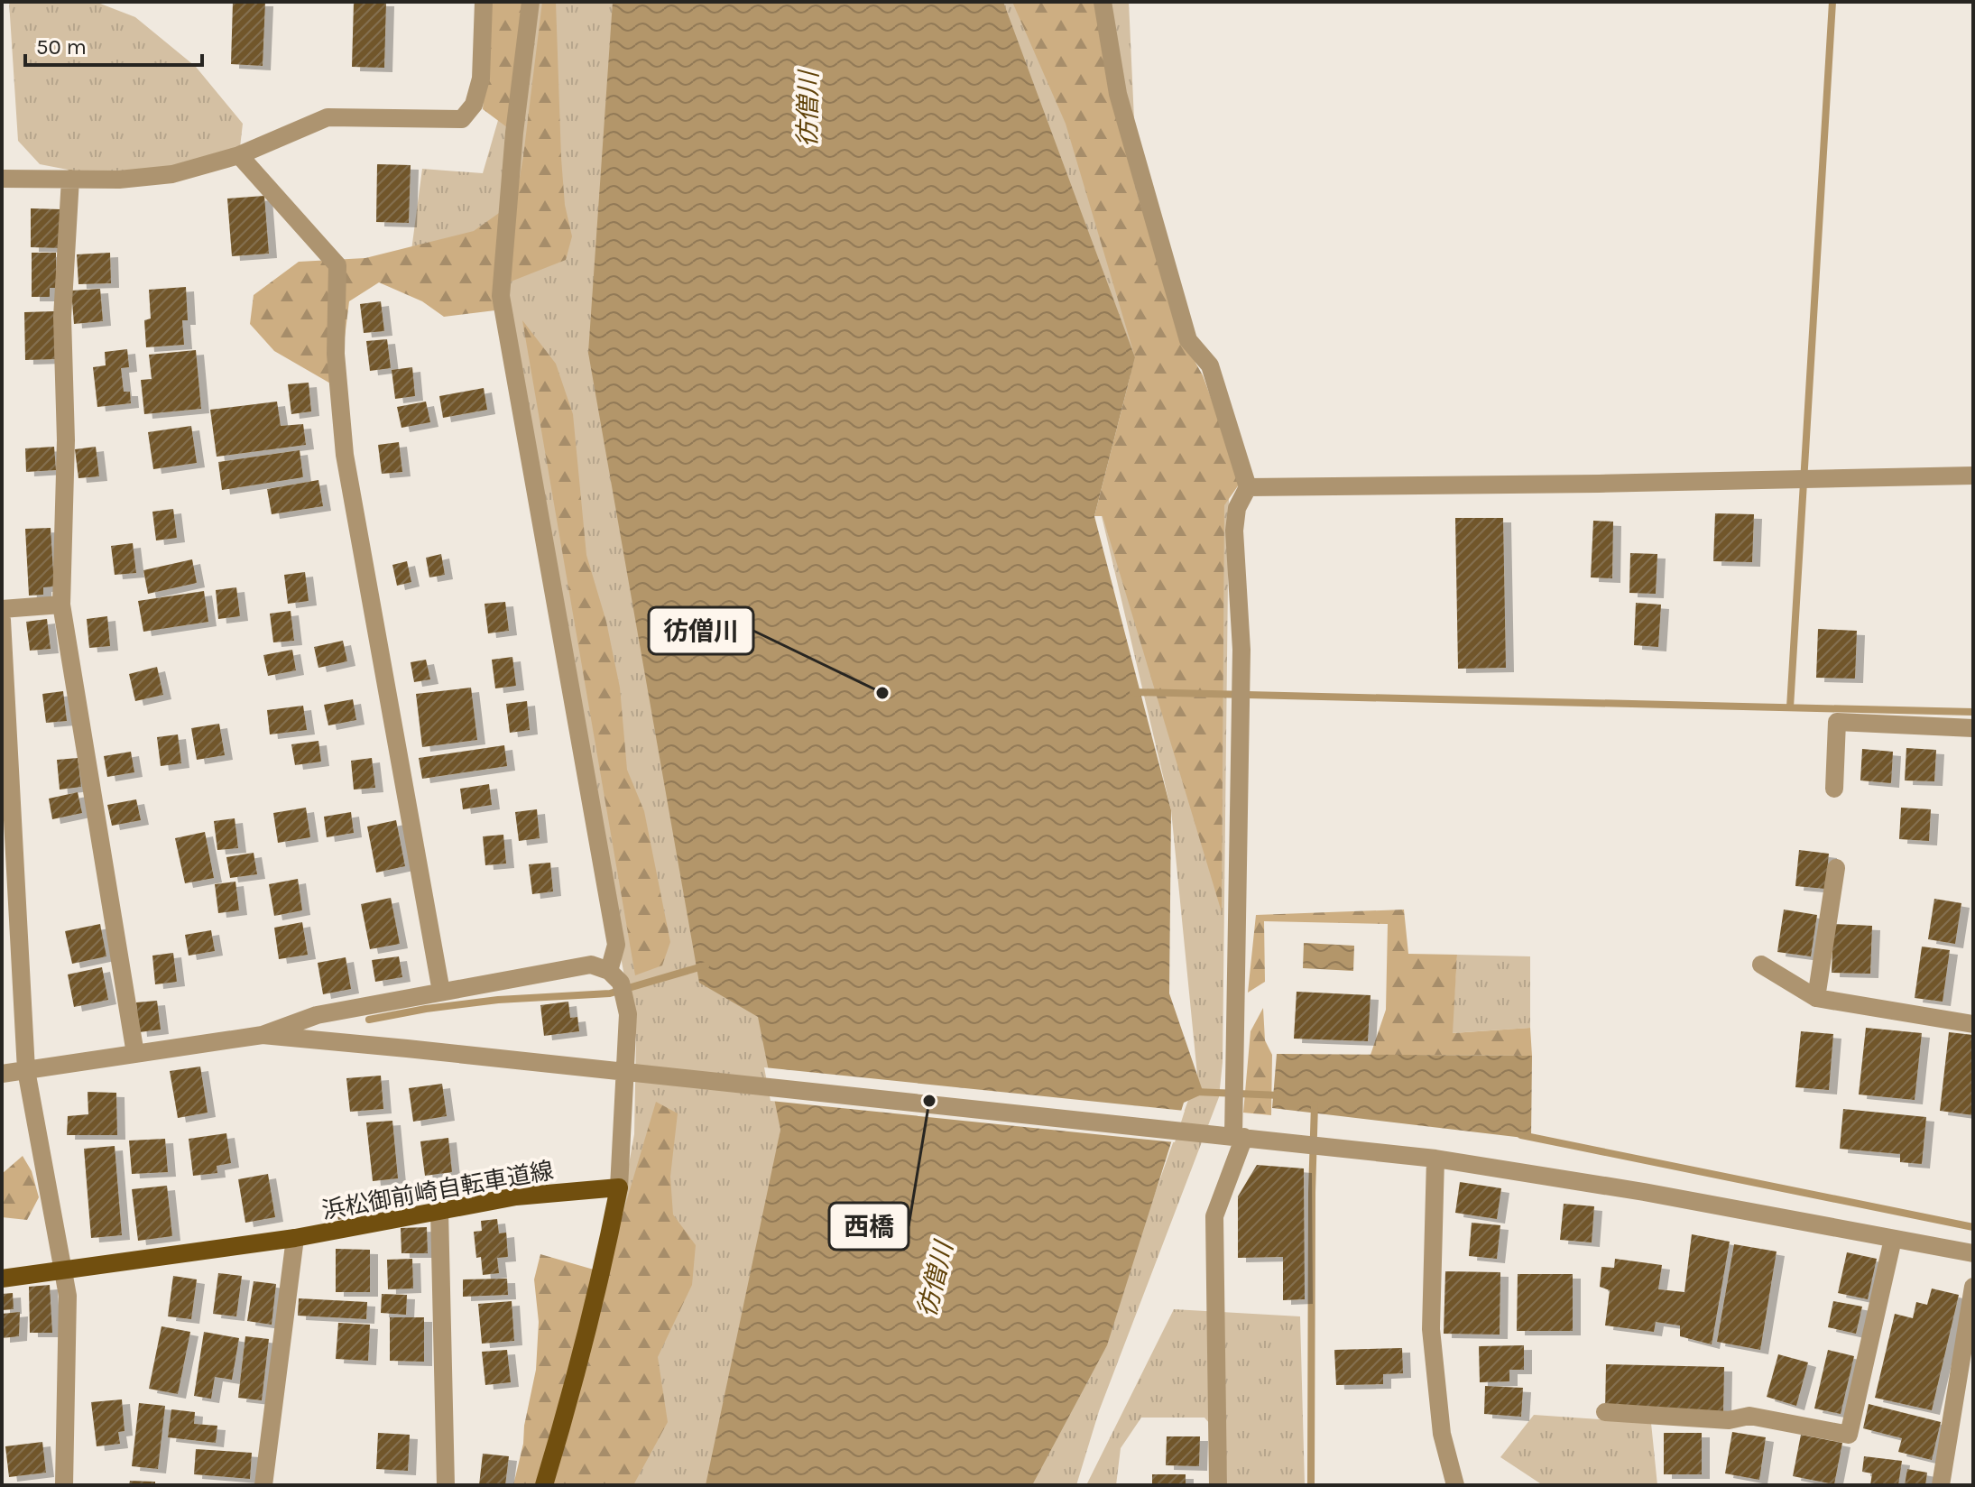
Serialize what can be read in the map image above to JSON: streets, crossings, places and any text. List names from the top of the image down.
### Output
{
  "streets": {
    "main road": ["浜松御前崎自転車道線"]
  },
  "water": ["彷僧川"],
  "places": ["彷僧川", "西橋"],
  "scale_bar": "50 m"
}
